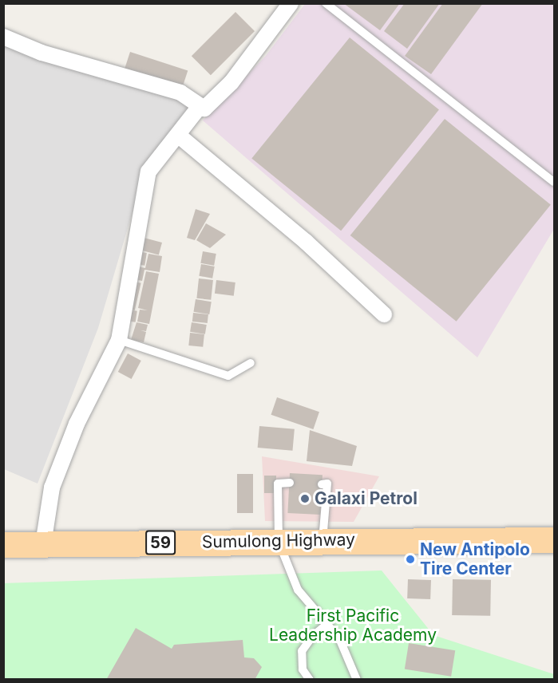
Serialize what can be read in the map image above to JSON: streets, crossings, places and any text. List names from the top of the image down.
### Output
{
  "streets": {
    "main road": ["Sumulong Highway", "59"]
  },
  "parks": ["First Pacific Leadership Academy"],
  "places": ["Galaxi Petrol", "New Antipolo Tire Center"]
}
